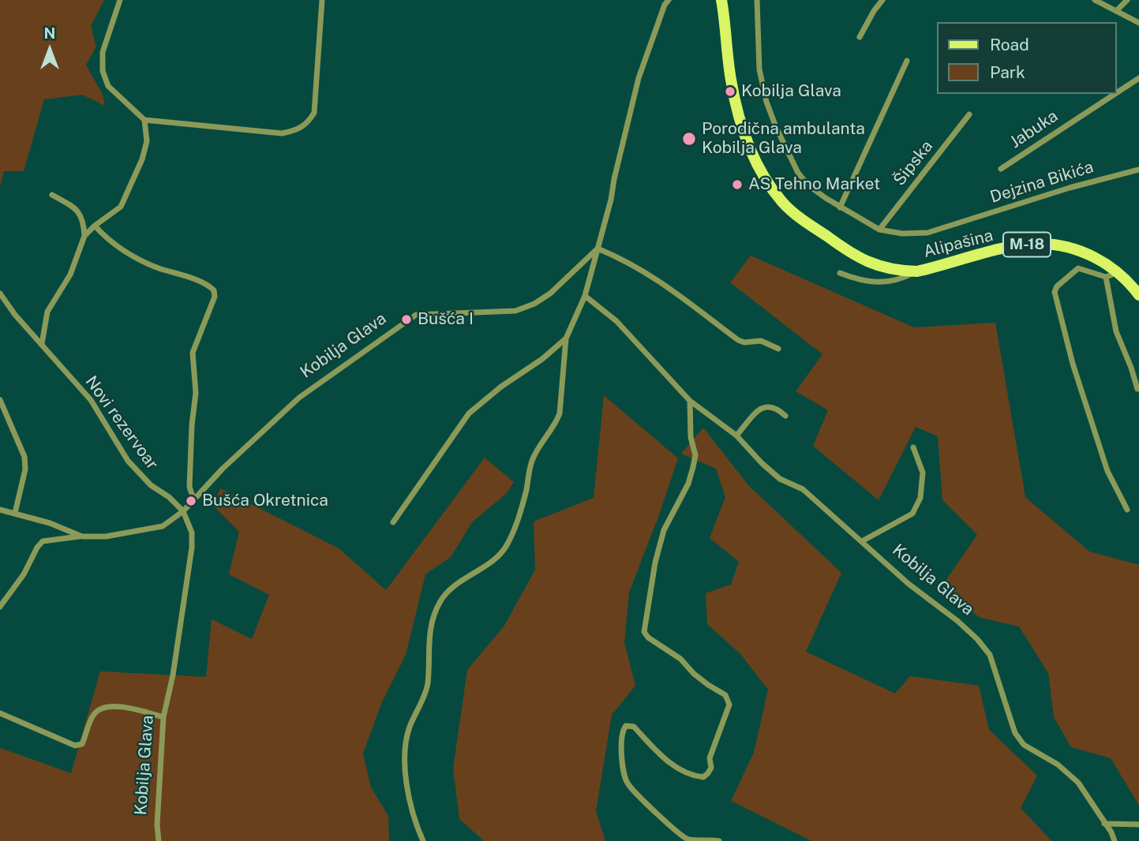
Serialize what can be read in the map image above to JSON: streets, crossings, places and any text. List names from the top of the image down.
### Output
{
  "streets": {
    "main road": ["Alipašina", "M-18"],
    "street": [
      "Jabuka",
      "Šipska",
      "Dejzina Bikića",
      "Kobilja Glava",
      "Novi rezervoar"
    ]
  },
  "crossings": [
    ["Šipska", "Dejzina Bikića"],
    ["Kobilja Glava", "Novi rezervoar"]
  ],
  "places": [
    "Kobilja Glava",
    "Porodična ambulanta Kobilja Glava",
    "AS Tehno Market",
    "Bušća I",
    "Bušća Okretnica"
  ],
  "legend": ["Road", "Park"],
  "north": "top"
}
